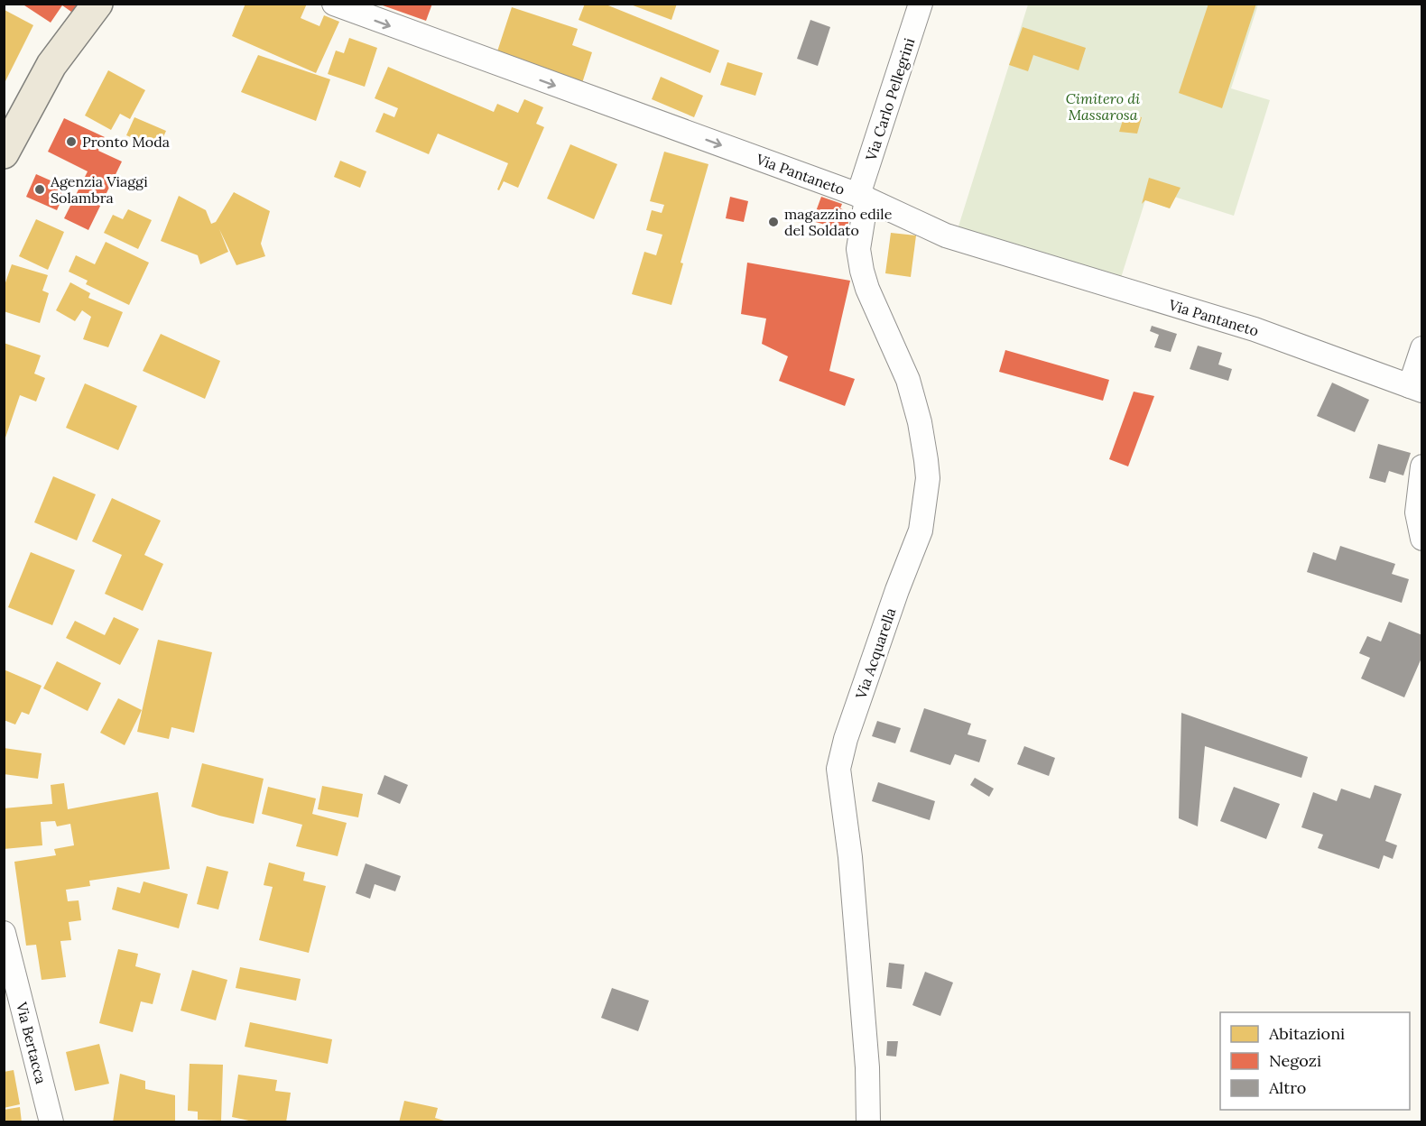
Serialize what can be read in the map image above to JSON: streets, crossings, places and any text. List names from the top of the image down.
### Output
{
  "streets": {
    "street": [
      "Via Carlo Pellegrini",
      "Via Pantaneto",
      "Via Acquarella",
      "Via Bertacca"
    ]
  },
  "crossings": [
    ["Via Carlo Pellegrini", "Via Pantaneto"],
    ["Via Carlo Pellegrini", "Via Acquarella"],
    ["Via Pantaneto", "Via Acquarella"]
  ],
  "one_way": ["Via Pantaneto"],
  "parks": ["Cimitero di Massarosa"],
  "places": ["Pronto Moda", "Agenzia Viaggi Solambra", "magazzino edile del Soldato"],
  "legend": ["Abitazioni", "Negozi", "Altro"]
}
